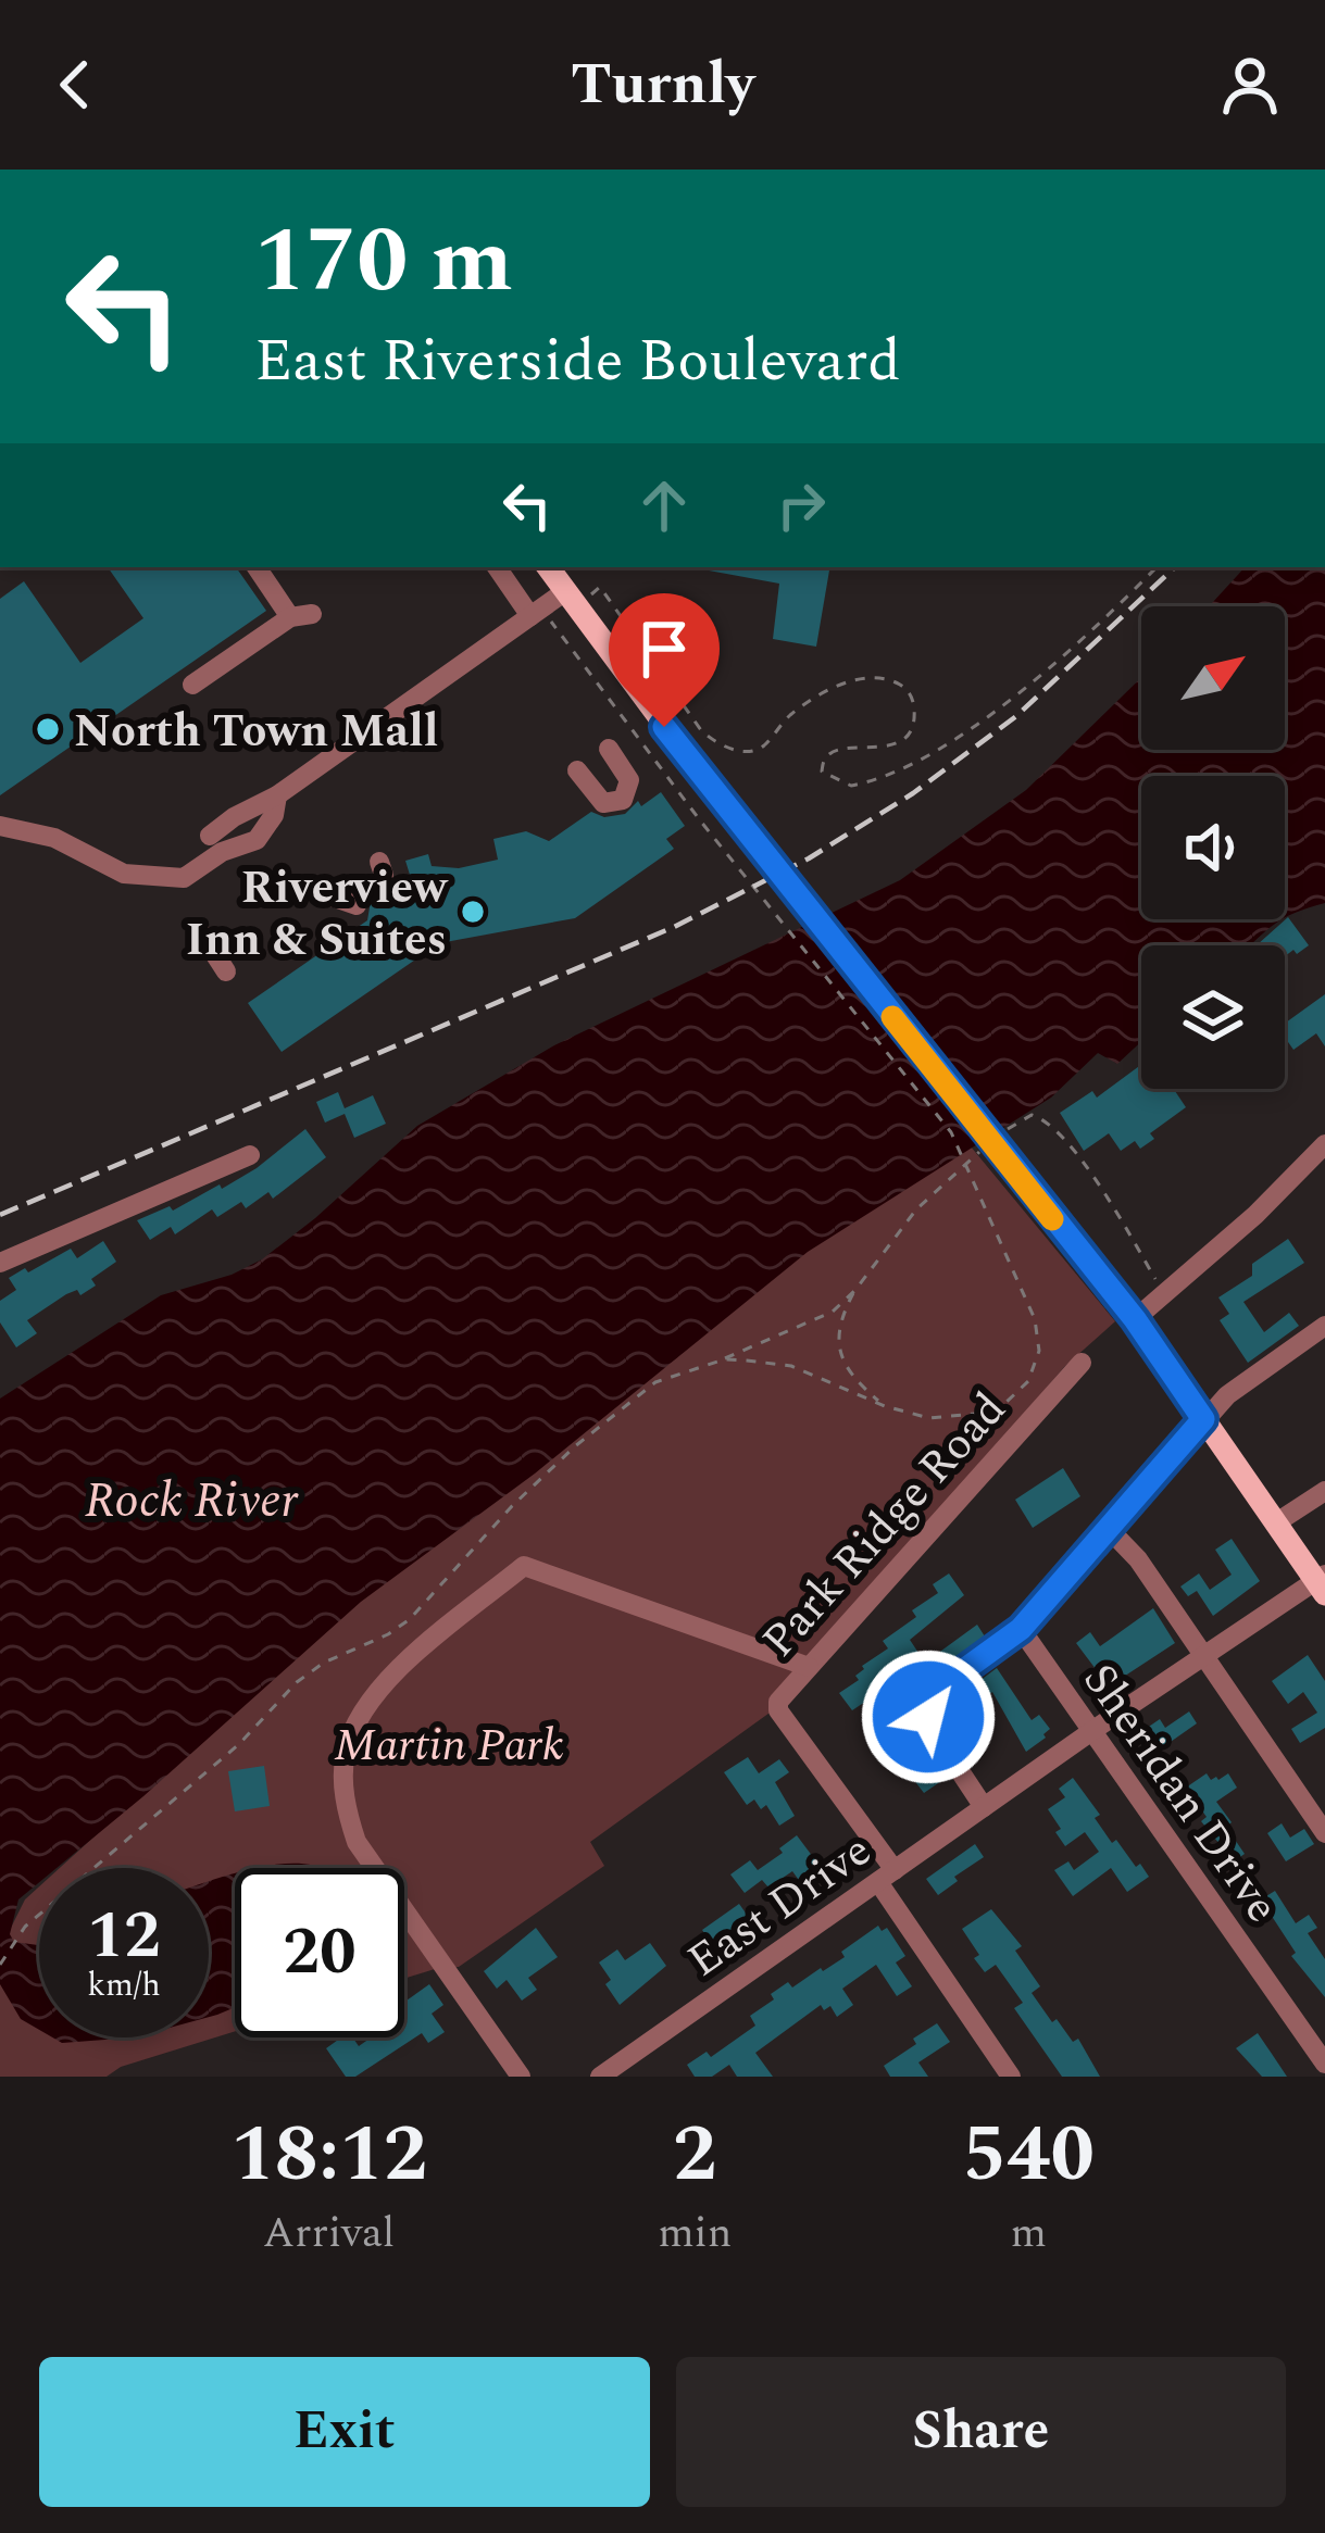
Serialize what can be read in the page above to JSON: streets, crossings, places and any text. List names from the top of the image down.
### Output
{
  "streets": {
    "street": ["Park Ridge Road", "Sheridan Drive", "East Drive"]
  },
  "crossings": [
    ["Park Ridge Road", "East Drive"],
    ["Sheridan Drive", "East Drive"]
  ],
  "water": ["Rock River"],
  "parks": ["Martin Park"],
  "places": ["North Town Mall", "Riverview Inn & Suites"],
  "north": "top right",
  "page": {
    "header": "Turnly",
    "turn": ["170 m", "East Riverside Boulevard"],
    "speed": "12 km/h",
    "limit": "20",
    "eta": [
      "18:12",
      "Arrival",
      "2",
      "min",
      "540",
      "m"
    ],
    "buttons": ["Exit", "Share"]
  }
}
